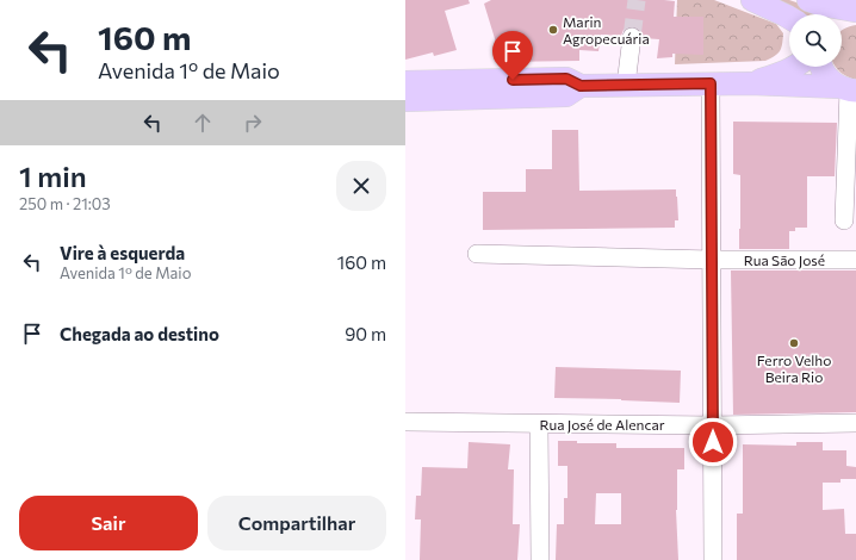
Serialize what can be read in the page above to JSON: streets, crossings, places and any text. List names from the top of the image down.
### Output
{
  "streets": {
    "street": ["Rua São José", "Rua José de Alencar"]
  },
  "places": ["Marin Agropecuária", "Ferro Velho Beira Rio"],
  "page": {
    "turn": ["160 m", "Avenida 1º de Maio"],
    "heading": ["1 min", "250 m · 21:03"],
    "list": [
      {
        "name": "Vire à esquerda",
        "note": "Avenida 1º de Maio",
        "value": "160 m"
      },
      {
        "name": "Chegada ao destino",
        "value": "90 m"
      }
    ],
    "buttons": ["Sair", "Compartilhar"]
  }
}
